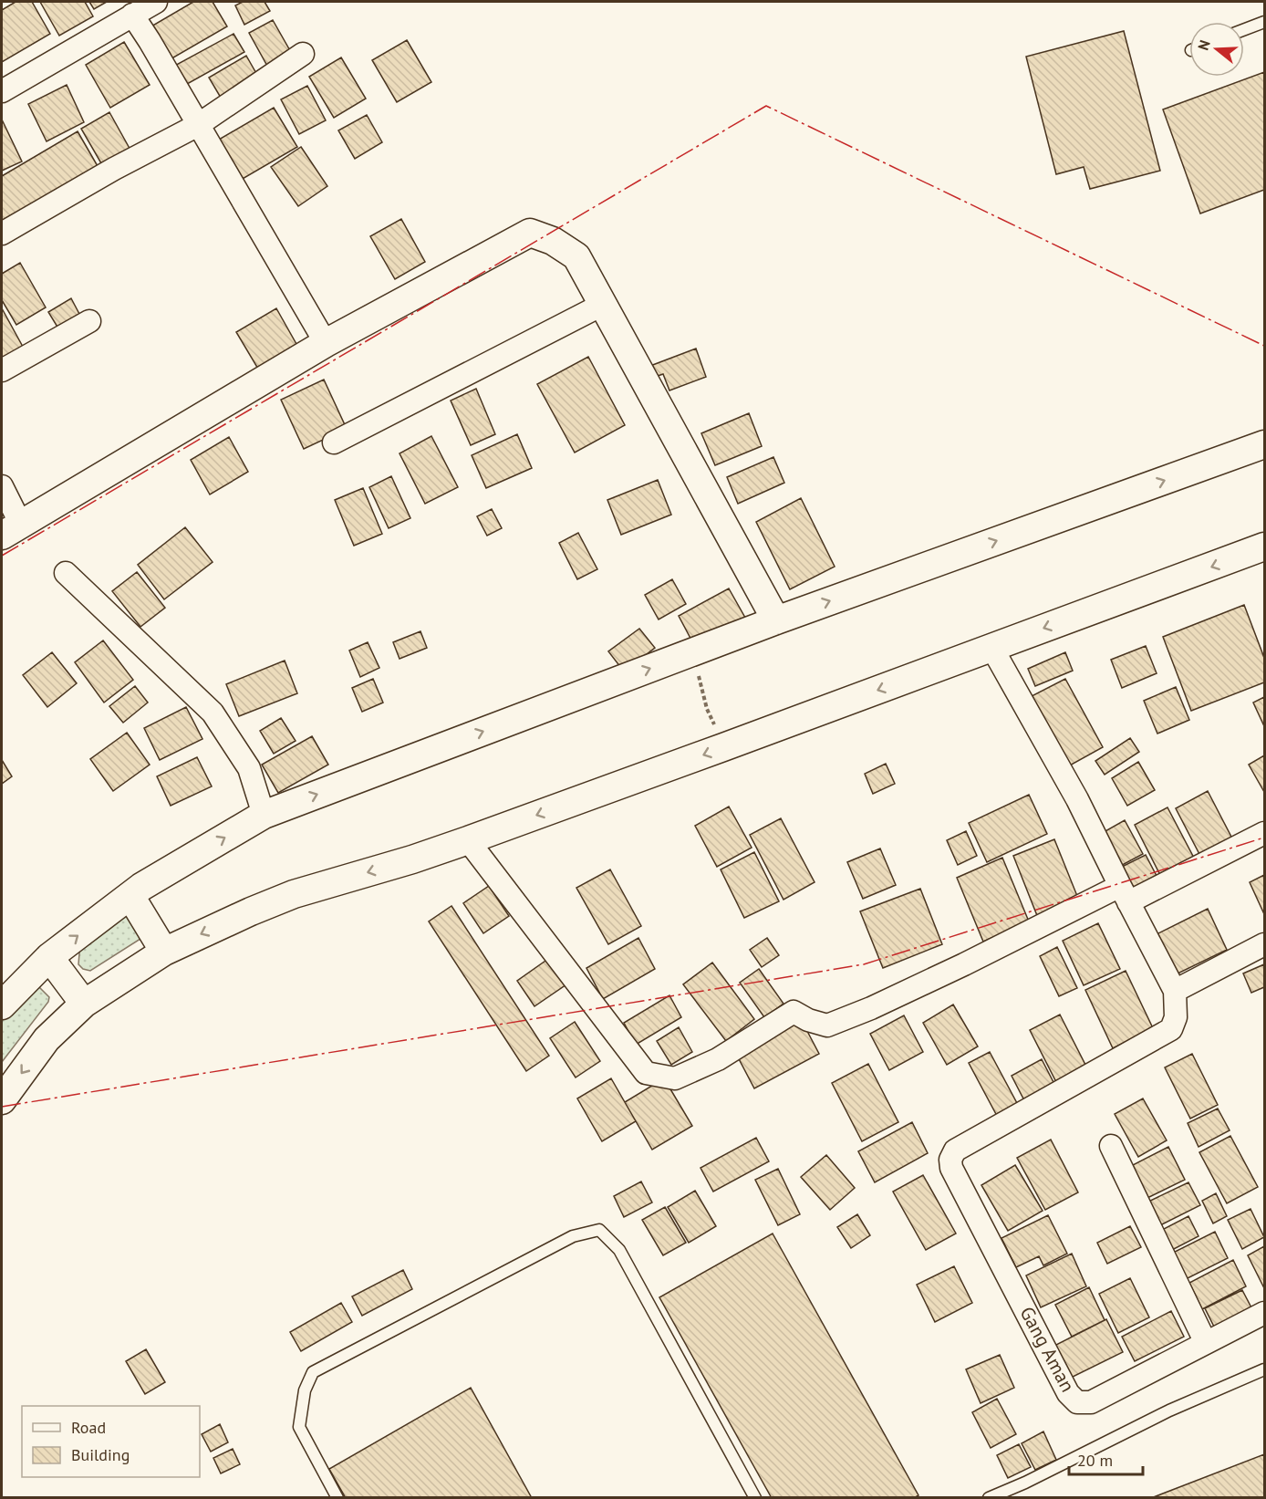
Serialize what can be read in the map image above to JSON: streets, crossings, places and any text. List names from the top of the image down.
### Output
{
  "streets": {
    "street": ["Gang Aman"]
  },
  "legend": ["Road", "Building"],
  "scale_bar": "20 m",
  "north": "left"
}
